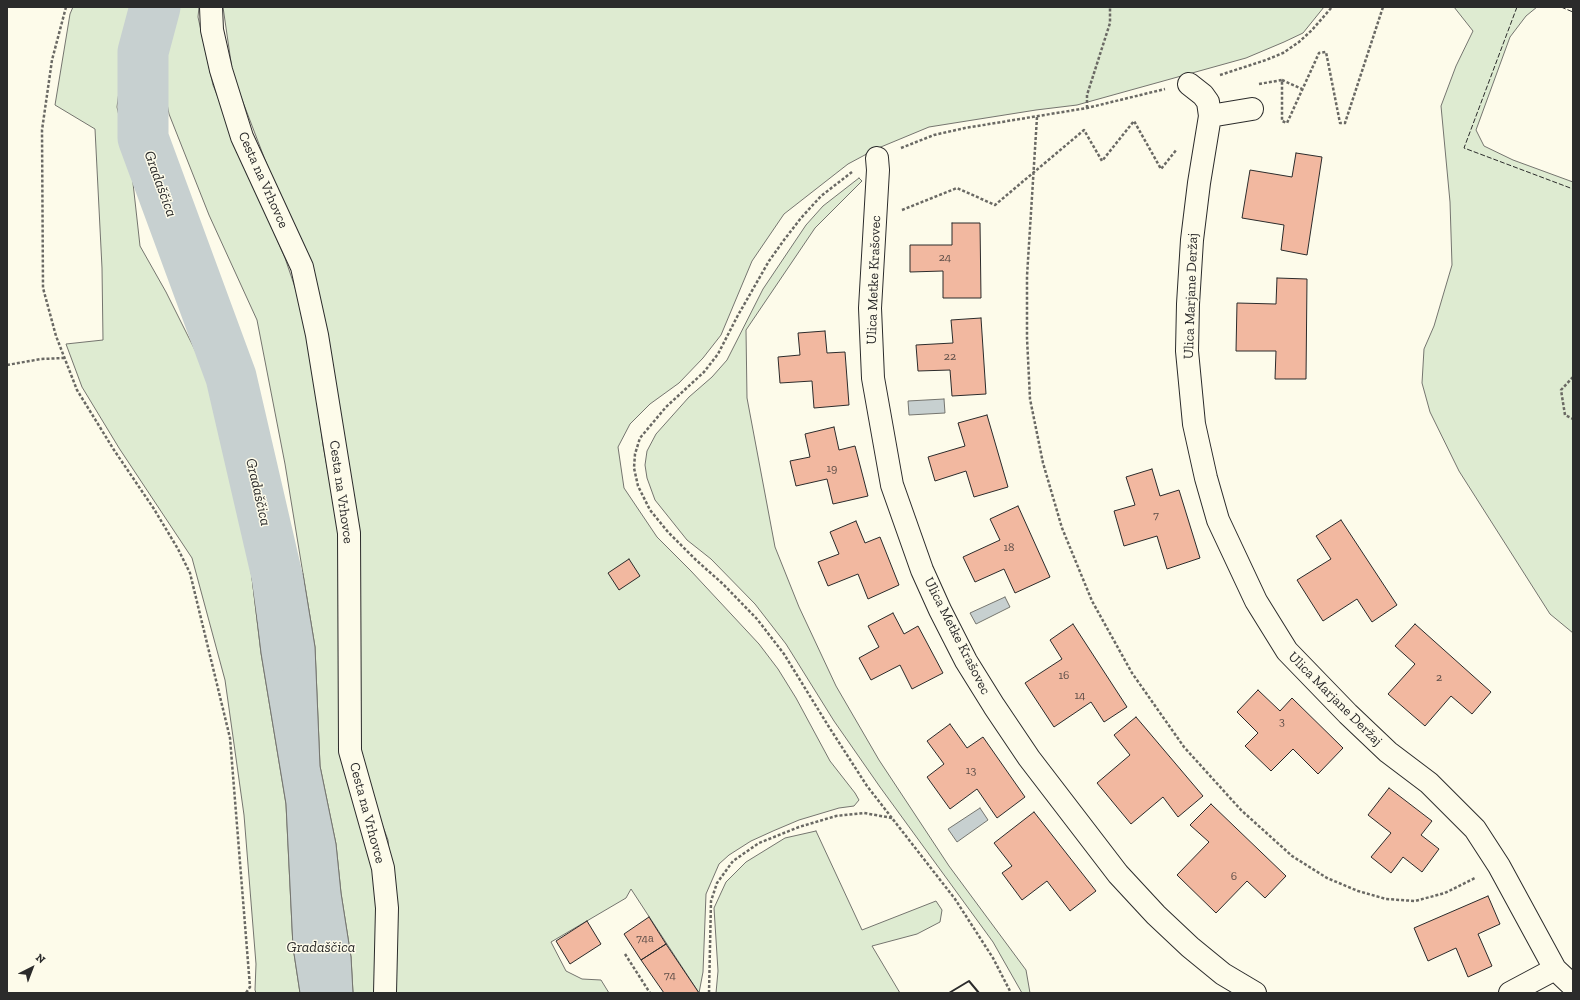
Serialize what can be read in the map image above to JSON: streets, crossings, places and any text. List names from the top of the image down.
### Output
{
  "streets": {
    "street": ["Cesta na Vrhovce", "Ulica Metke Krašovec", "Ulica Marjane Deržaj"]
  },
  "water": ["Gradaščica"],
  "house_numbers": [
    "24",
    "22",
    "19",
    "7",
    "18",
    "16",
    "2",
    "14",
    "3",
    "13",
    "6",
    "74a",
    "74"
  ],
  "north": "top right"
}
